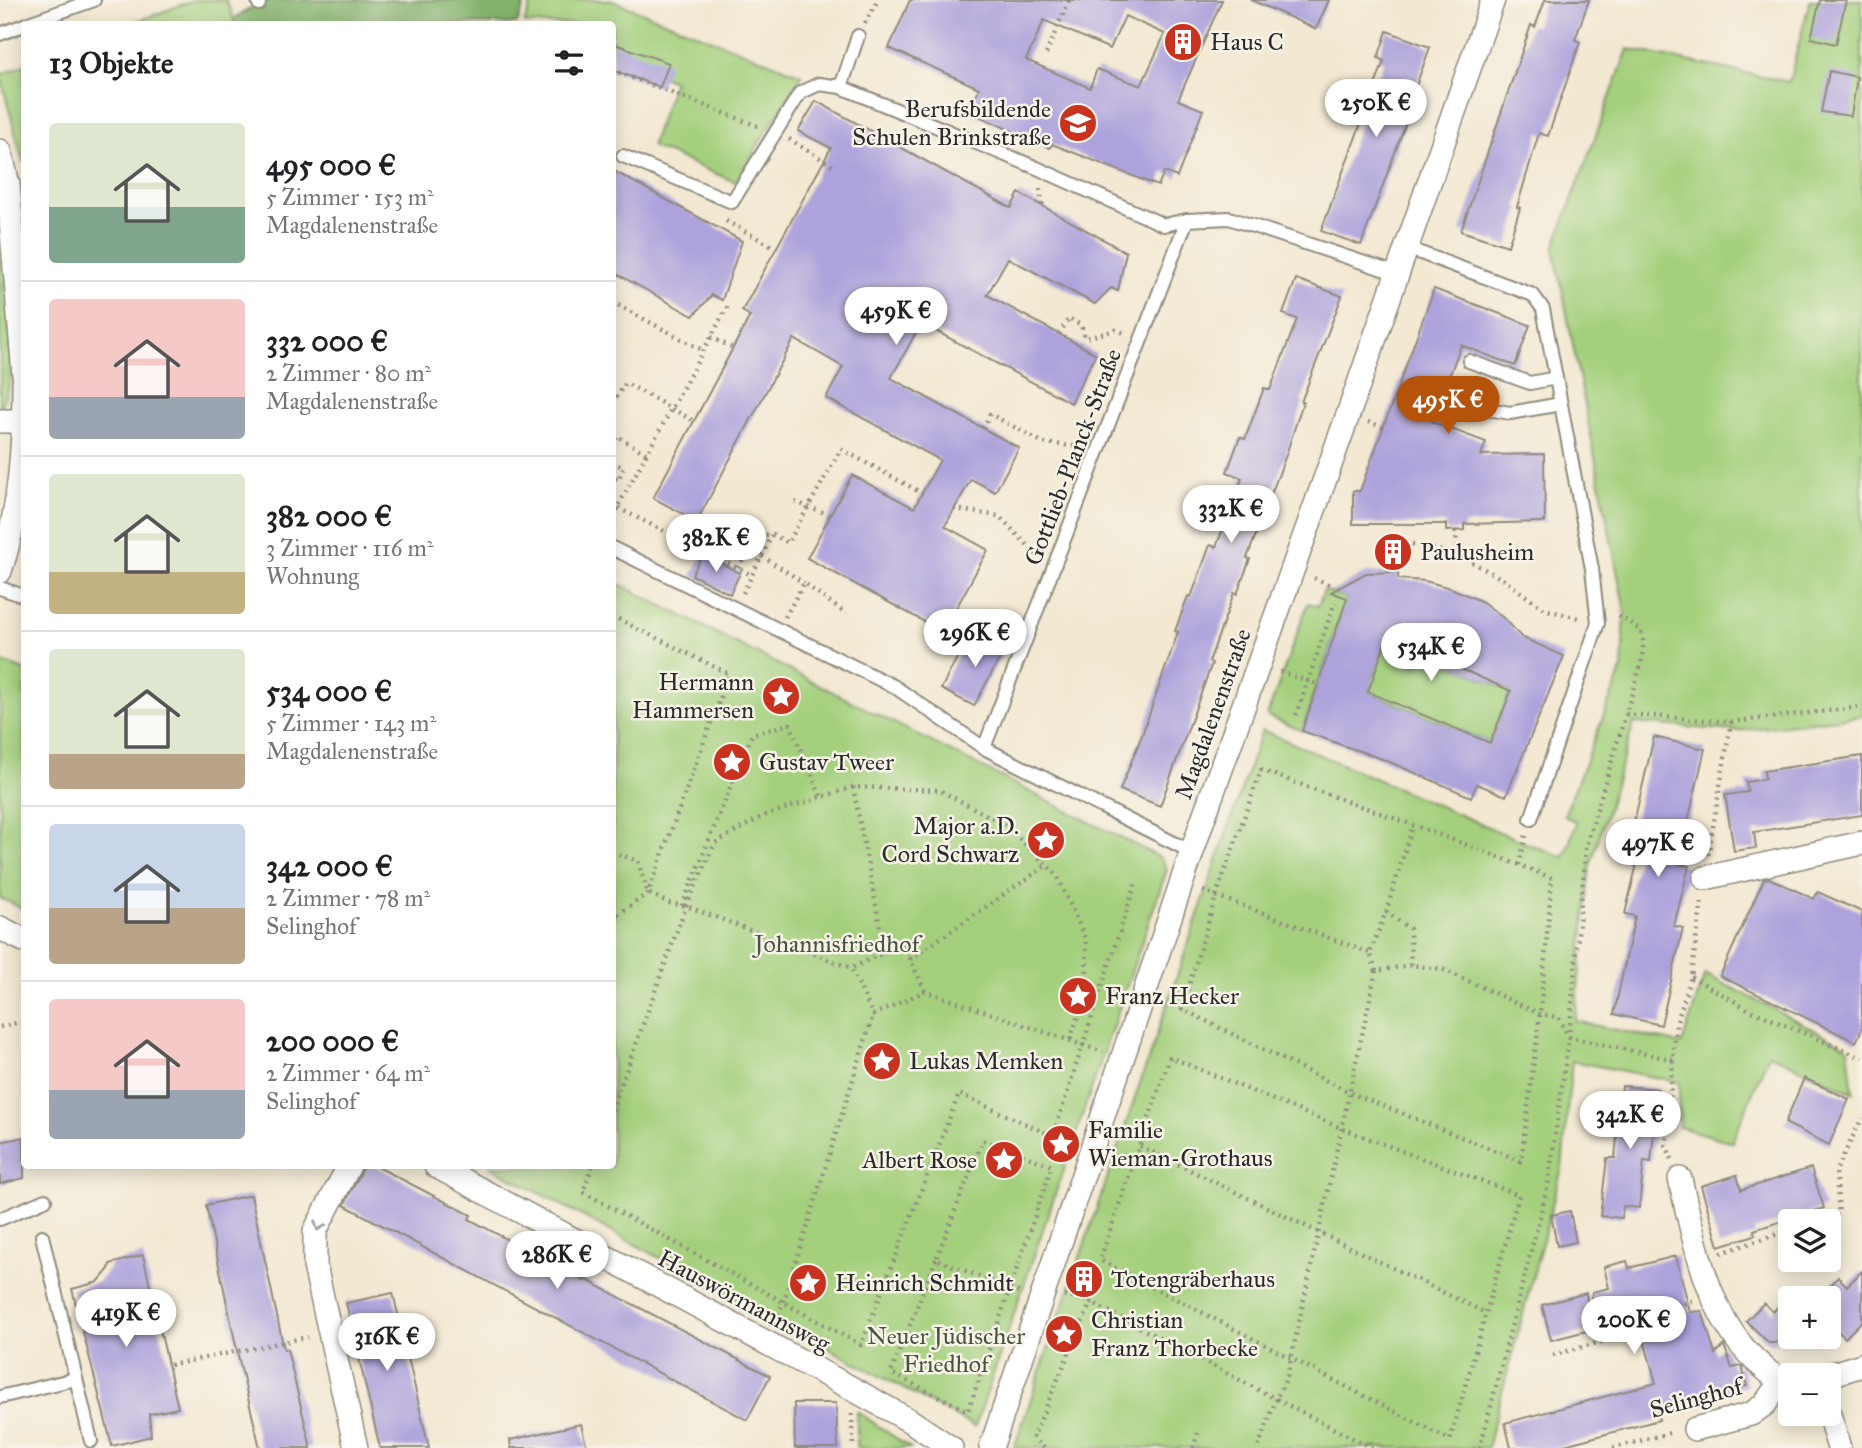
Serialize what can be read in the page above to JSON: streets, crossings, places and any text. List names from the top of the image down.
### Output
{
  "streets": {
    "street": ["Magdalenenstraße", "Hauswörmannsweg", "Selinghof"],
    "lane": ["Gottlieb-Planck-Straße"]
  },
  "parks": ["Johannisfriedhof", "Neuer Jüdischer Friedhof"],
  "places": {
    "building": ["Haus C", "Paulusheim", "Totengräberhaus"],
    "school or university": ["Berufsbildende Schulen Brinkstraße"],
    "place": [
      "Hermann Hammersen",
      "Gustav Tweer",
      "Major a.D. Cord Schwarz",
      "Franz Hecker",
      "Lukas Memken",
      "Familie Wieman-Grothaus",
      "Albert Rose",
      "Heinrich Schmidt",
      "Christian Franz Thorbecke"
    ]
  },
  "page": {
    "heading": "13 Objekte",
    "price": [
      "250K €",
      "459K €",
      "495K €",
      "332K €",
      "382K €",
      "296K €",
      "534K €",
      "497K €",
      "342K €",
      "286K €",
      "419K €",
      "200K €",
      "316K €"
    ],
    "list": [
      {
        "name": "495 000 €",
        "note": "5 Zimmer · 153 m² · Magdalenenstraße"
      },
      {
        "name": "332 000 €",
        "note": "2 Zimmer · 80 m² · Magdalenenstraße"
      },
      {
        "name": "382 000 €",
        "note": "3 Zimmer · 116 m² · Wohnung"
      },
      {
        "name": "534 000 €",
        "note": "5 Zimmer · 143 m² · Magdalenenstraße"
      },
      {
        "name": "342 000 €",
        "note": "2 Zimmer · 78 m² · Selinghof"
      },
      {
        "name": "200 000 €",
        "note": "2 Zimmer · 64 m² · Selinghof"
      }
    ],
    "map_buttons": ["+", "−"]
  }
}
